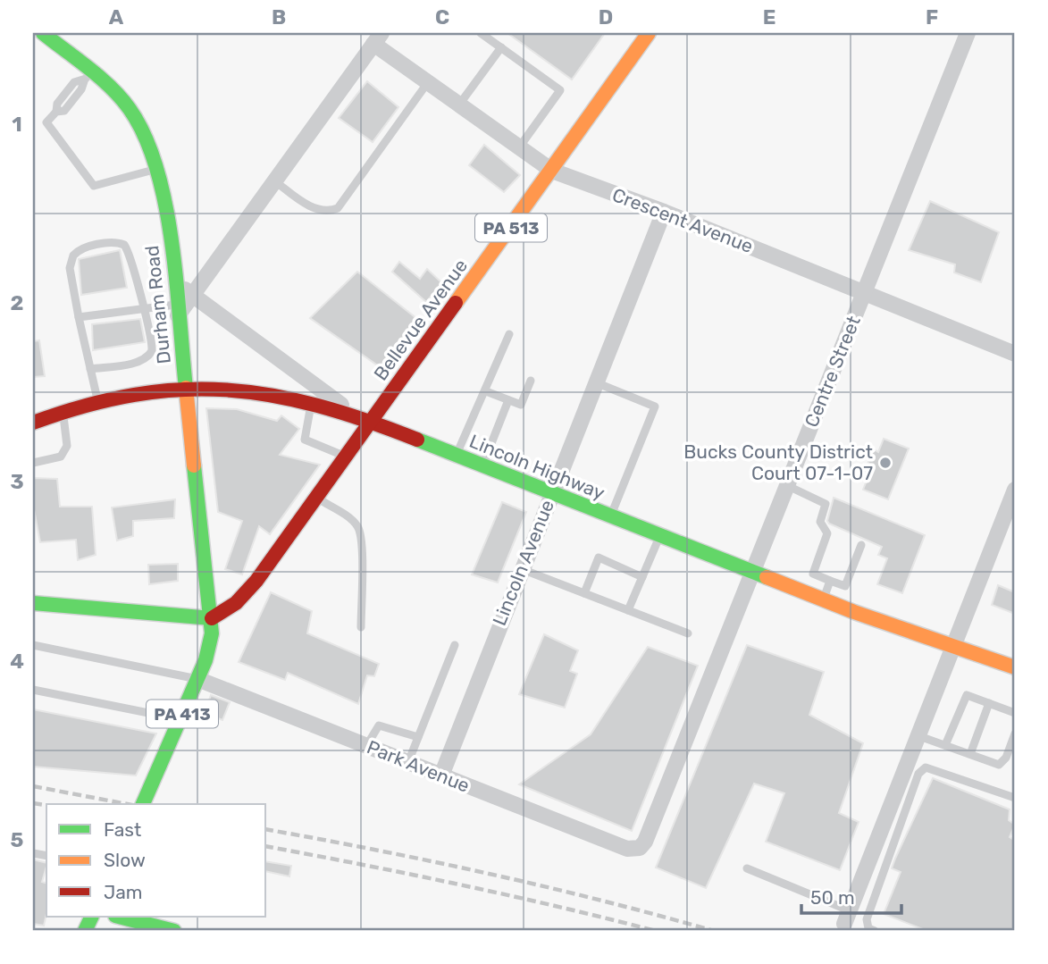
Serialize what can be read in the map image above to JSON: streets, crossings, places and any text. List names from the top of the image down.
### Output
{
  "streets": {
    "main road": [
      "PA 513",
      "Durham Road",
      "Bellevue Avenue",
      "Lincoln Highway",
      "PA 413"
    ],
    "street": [
      "Crescent Avenue",
      "Centre Street",
      "Lincoln Avenue",
      "Park Avenue"
    ]
  },
  "crossings": [
    ["Crescent Avenue", "Bellevue Avenue"],
    ["Crescent Avenue", "Centre Street"],
    ["Crescent Avenue", "Lincoln Avenue"],
    ["Durham Road", "Bellevue Avenue"],
    ["Durham Road", "Lincoln Highway"],
    ["Durham Road", "PA 413"],
    ["Bellevue Avenue", "Lincoln Highway"],
    ["Bellevue Avenue", "PA 413"],
    ["Centre Street", "Lincoln Highway"],
    ["Centre Street", "Park Avenue"],
    ["Lincoln Highway", "Lincoln Avenue"],
    ["Lincoln Avenue", "Park Avenue"],
    ["PA 413", "Park Avenue"]
  ],
  "places": ["Bucks County District Court 07-1-07"],
  "legend": ["Fast", "Slow", "Jam"],
  "scale_bar": "50 m",
  "grid": {
    "columns": [
      "A",
      "B",
      "C",
      "D",
      "E",
      "F"
    ],
    "rows": [
      "1",
      "2",
      "3",
      "4",
      "5"
    ]
  }
}
